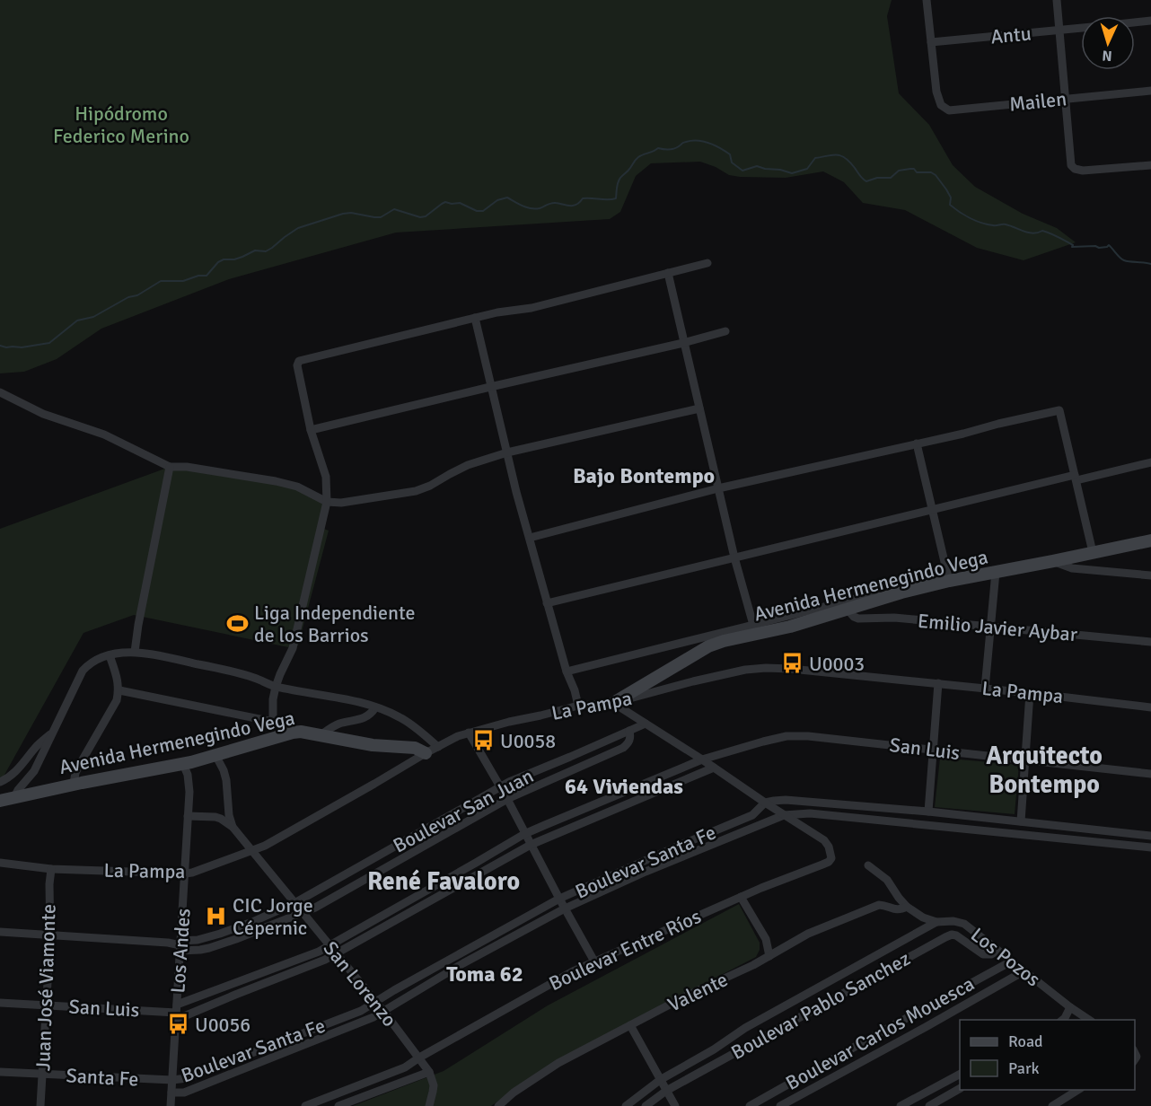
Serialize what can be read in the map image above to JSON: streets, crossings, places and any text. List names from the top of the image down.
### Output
{
  "streets": {
    "street": [
      "Antu",
      "Mailen",
      "Avenida Hermenegindo Vega",
      "Emilio Javier Aybar",
      "La Pampa",
      "San Luis",
      "Boulevar San Juan",
      "Boulevar Santa Fe",
      "Boulevar Entre Ríos",
      "Los Andes",
      "Los Pozos",
      "San Lorenzo",
      "Juan José Viamonte",
      "Valente",
      "Boulevar Pablo Sanchez",
      "Boulevar Carlos Mouesca",
      "Santa Fe"
    ]
  },
  "crossings": [
    ["Antu", "Mailen"],
    ["Avenida Hermenegindo Vega", "Emilio Javier Aybar"],
    ["Avenida Hermenegindo Vega", "La Pampa"],
    ["Avenida Hermenegindo Vega", "Los Andes"],
    ["Avenida Hermenegindo Vega", "San Lorenzo"],
    ["La Pampa", "Los Andes"],
    ["La Pampa", "San Lorenzo"],
    ["La Pampa", "Juan José Viamonte"],
    ["San Luis", "Los Andes"],
    ["San Luis", "San Lorenzo"],
    ["San Luis", "Juan José Viamonte"],
    ["Boulevar San Juan", "Los Andes"],
    ["Boulevar San Juan", "San Lorenzo"],
    ["Boulevar Santa Fe", "Boulevar Entre Ríos"],
    ["Boulevar Santa Fe", "Los Andes"],
    ["Boulevar Santa Fe", "San Lorenzo"],
    ["Boulevar Santa Fe", "Santa Fe"],
    ["Boulevar Entre Ríos", "San Lorenzo"],
    ["Los Andes", "Santa Fe"],
    ["Los Pozos", "Valente"],
    ["Los Pozos", "Boulevar Pablo Sanchez"],
    ["Los Pozos", "Boulevar Carlos Mouesca"],
    ["Juan José Viamonte", "Santa Fe"]
  ],
  "districts": [
    "Bajo Bontempo",
    "Arquitecto Bontempo",
    "64 Viviendas",
    "René Favaloro",
    "Toma 62"
  ],
  "parks": ["Hipódromo Federico Merino"],
  "places": {
    "sports": ["Liga Independiente de los Barrios"],
    "bus stop": ["U0003", "U0058", "U0056"],
    "hospital": ["CIC Jorge Cépernic"]
  },
  "legend": ["Road", "Park"],
  "north": "bottom"
}
